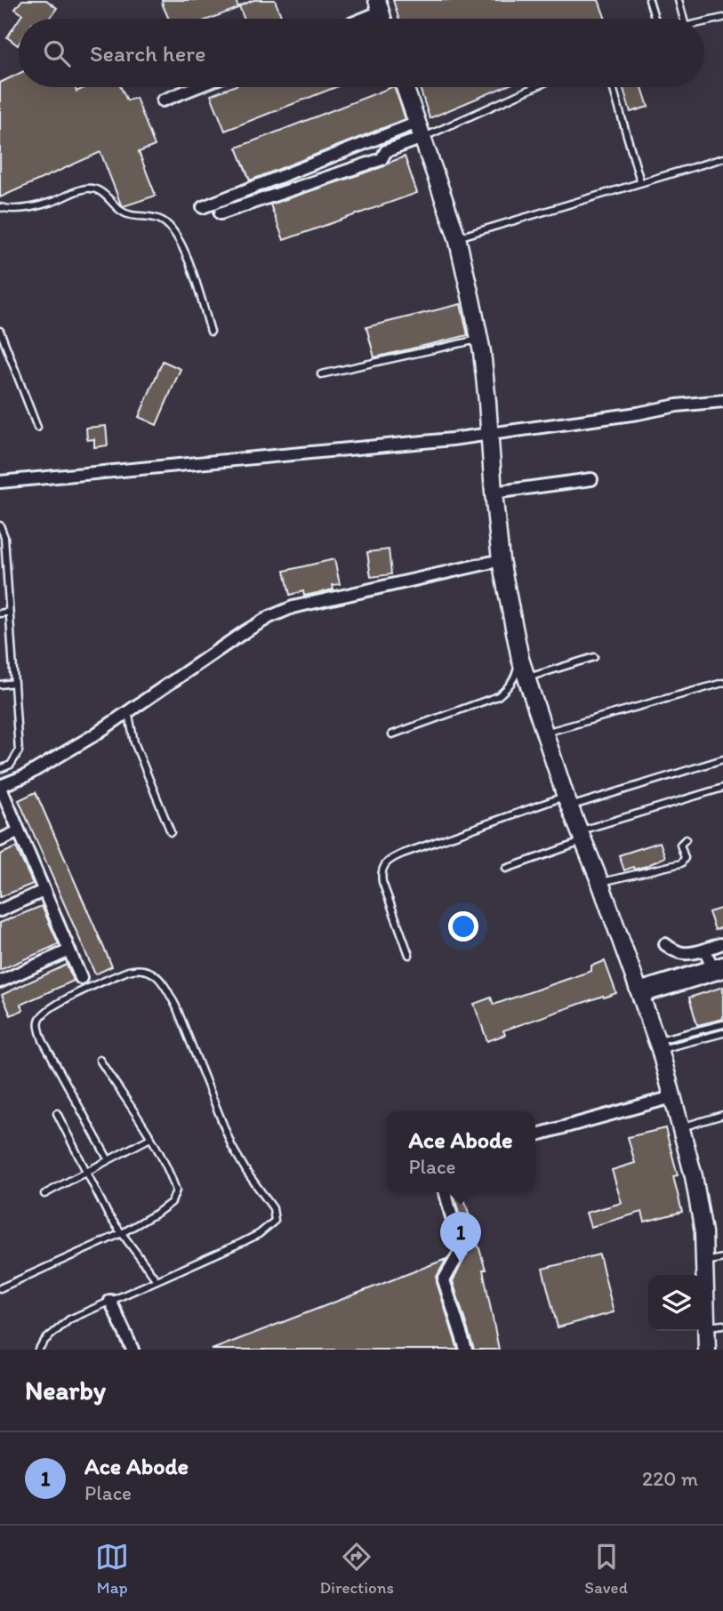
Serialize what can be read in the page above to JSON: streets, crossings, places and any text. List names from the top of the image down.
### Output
{
  "page": {
    "search": "Search here",
    "popup": ["Ace Abode", "Place"],
    "pins": "1",
    "heading": "Nearby",
    "list": [
      {
        "mark": "1",
        "name": "Ace Abode",
        "note": "Place",
        "value": "220 m"
      }
    ],
    "nav": ["Map", "Directions", "Saved"]
  }
}
